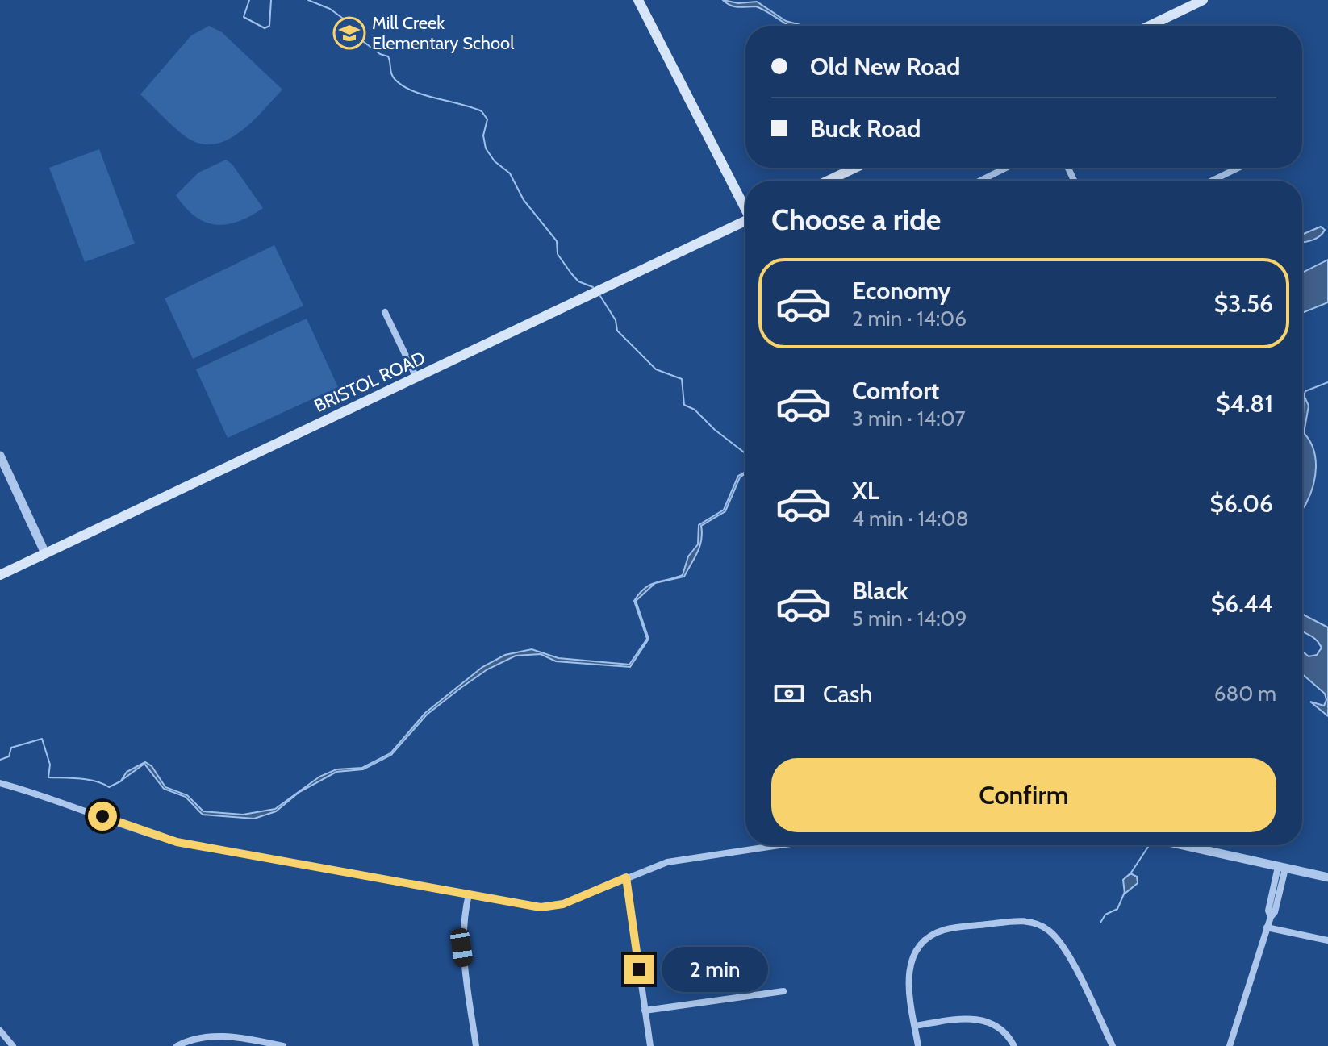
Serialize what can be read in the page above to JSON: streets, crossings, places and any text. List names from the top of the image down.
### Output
{
  "streets": {
    "main road": ["BRISTOL ROAD"]
  },
  "places": {
    "school or university": ["Mill Creek Elementary School"]
  },
  "page": {
    "banner": ["Old New Road", "Buck Road"],
    "heading": "Choose a ride",
    "list": [
      {
        "name": "Economy",
        "note": "2 min · 14:06",
        "value": "$3.56"
      },
      {
        "name": "Comfort",
        "note": "3 min · 14:07",
        "value": "$4.81"
      },
      {
        "name": "XL",
        "note": "4 min · 14:08",
        "value": "$6.06"
      },
      {
        "name": "Black",
        "note": "5 min · 14:09",
        "value": "$6.44"
      }
    ],
    "pay": ["Cash", "680 m"],
    "buttons": "Confirm",
    "bubble": "2 min"
  }
}
